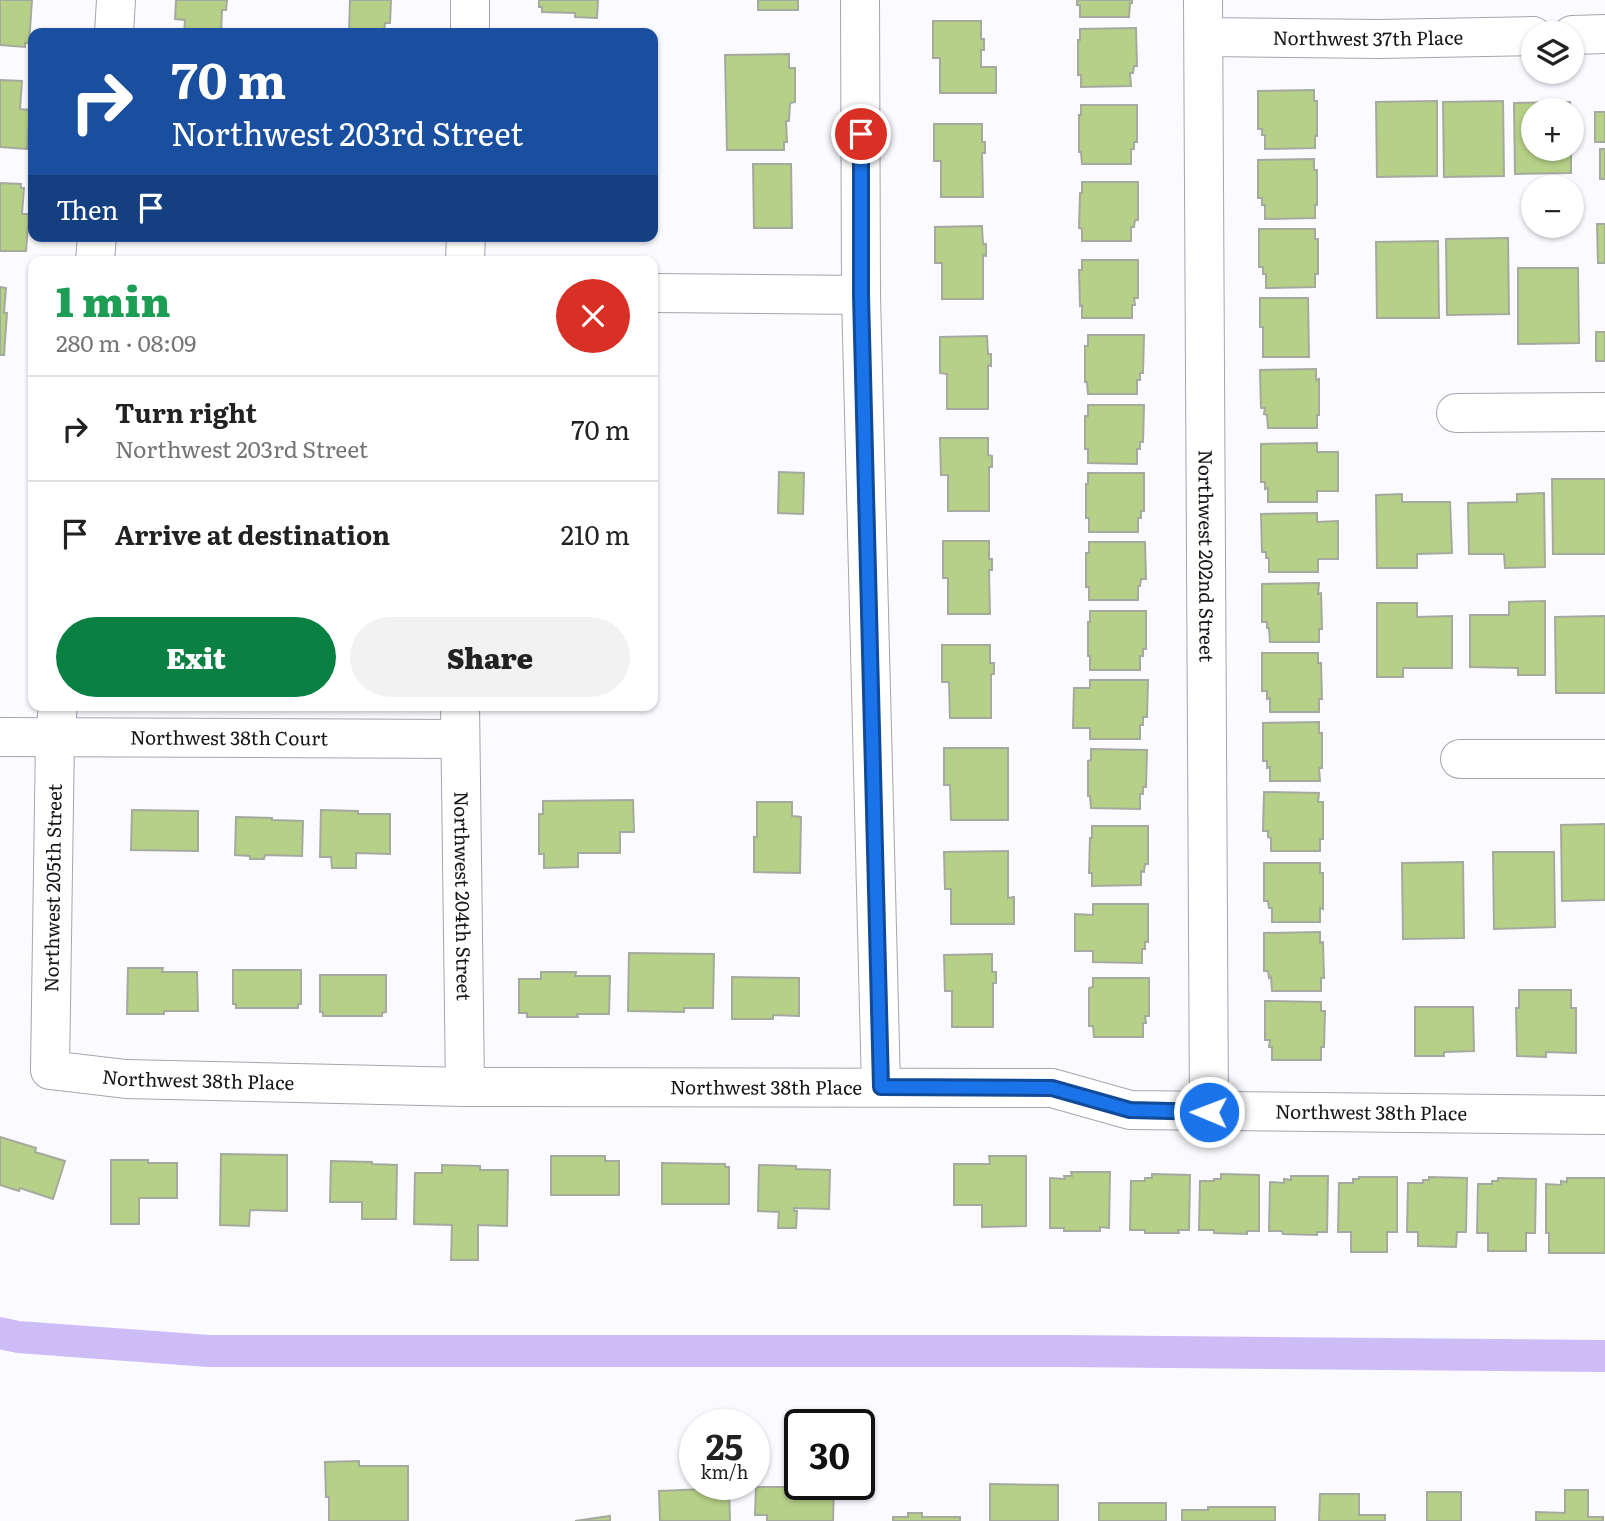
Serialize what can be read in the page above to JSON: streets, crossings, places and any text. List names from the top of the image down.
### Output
{
  "streets": {
    "street": [
      "Northwest 37th Place",
      "Northwest 202nd Street",
      "Northwest 38th Court",
      "Northwest 205th Street",
      "Northwest 204th Street",
      "Northwest 38th Place"
    ]
  },
  "crossings": [
    ["Northwest 37th Place", "Northwest 202nd Street"],
    ["Northwest 202nd Street", "Northwest 38th Place"],
    ["Northwest 38th Court", "Northwest 205th Street"],
    ["Northwest 38th Court", "Northwest 204th Street"],
    ["Northwest 205th Street", "Northwest 38th Place"],
    ["Northwest 204th Street", "Northwest 38th Place"]
  ],
  "page": {
    "map_buttons": ["+", "−"],
    "turn": ["70 m", "Northwest 203rd Street"],
    "then": "Then",
    "heading": ["1 min", "280 m · 08:09"],
    "list": [
      {
        "name": "Turn right",
        "note": "Northwest 203rd Street",
        "value": "70 m"
      },
      {
        "name": "Arrive at destination",
        "value": "210 m"
      }
    ],
    "buttons": ["Exit", "Share"],
    "speed": "25 km/h",
    "limit": "30"
  }
}
